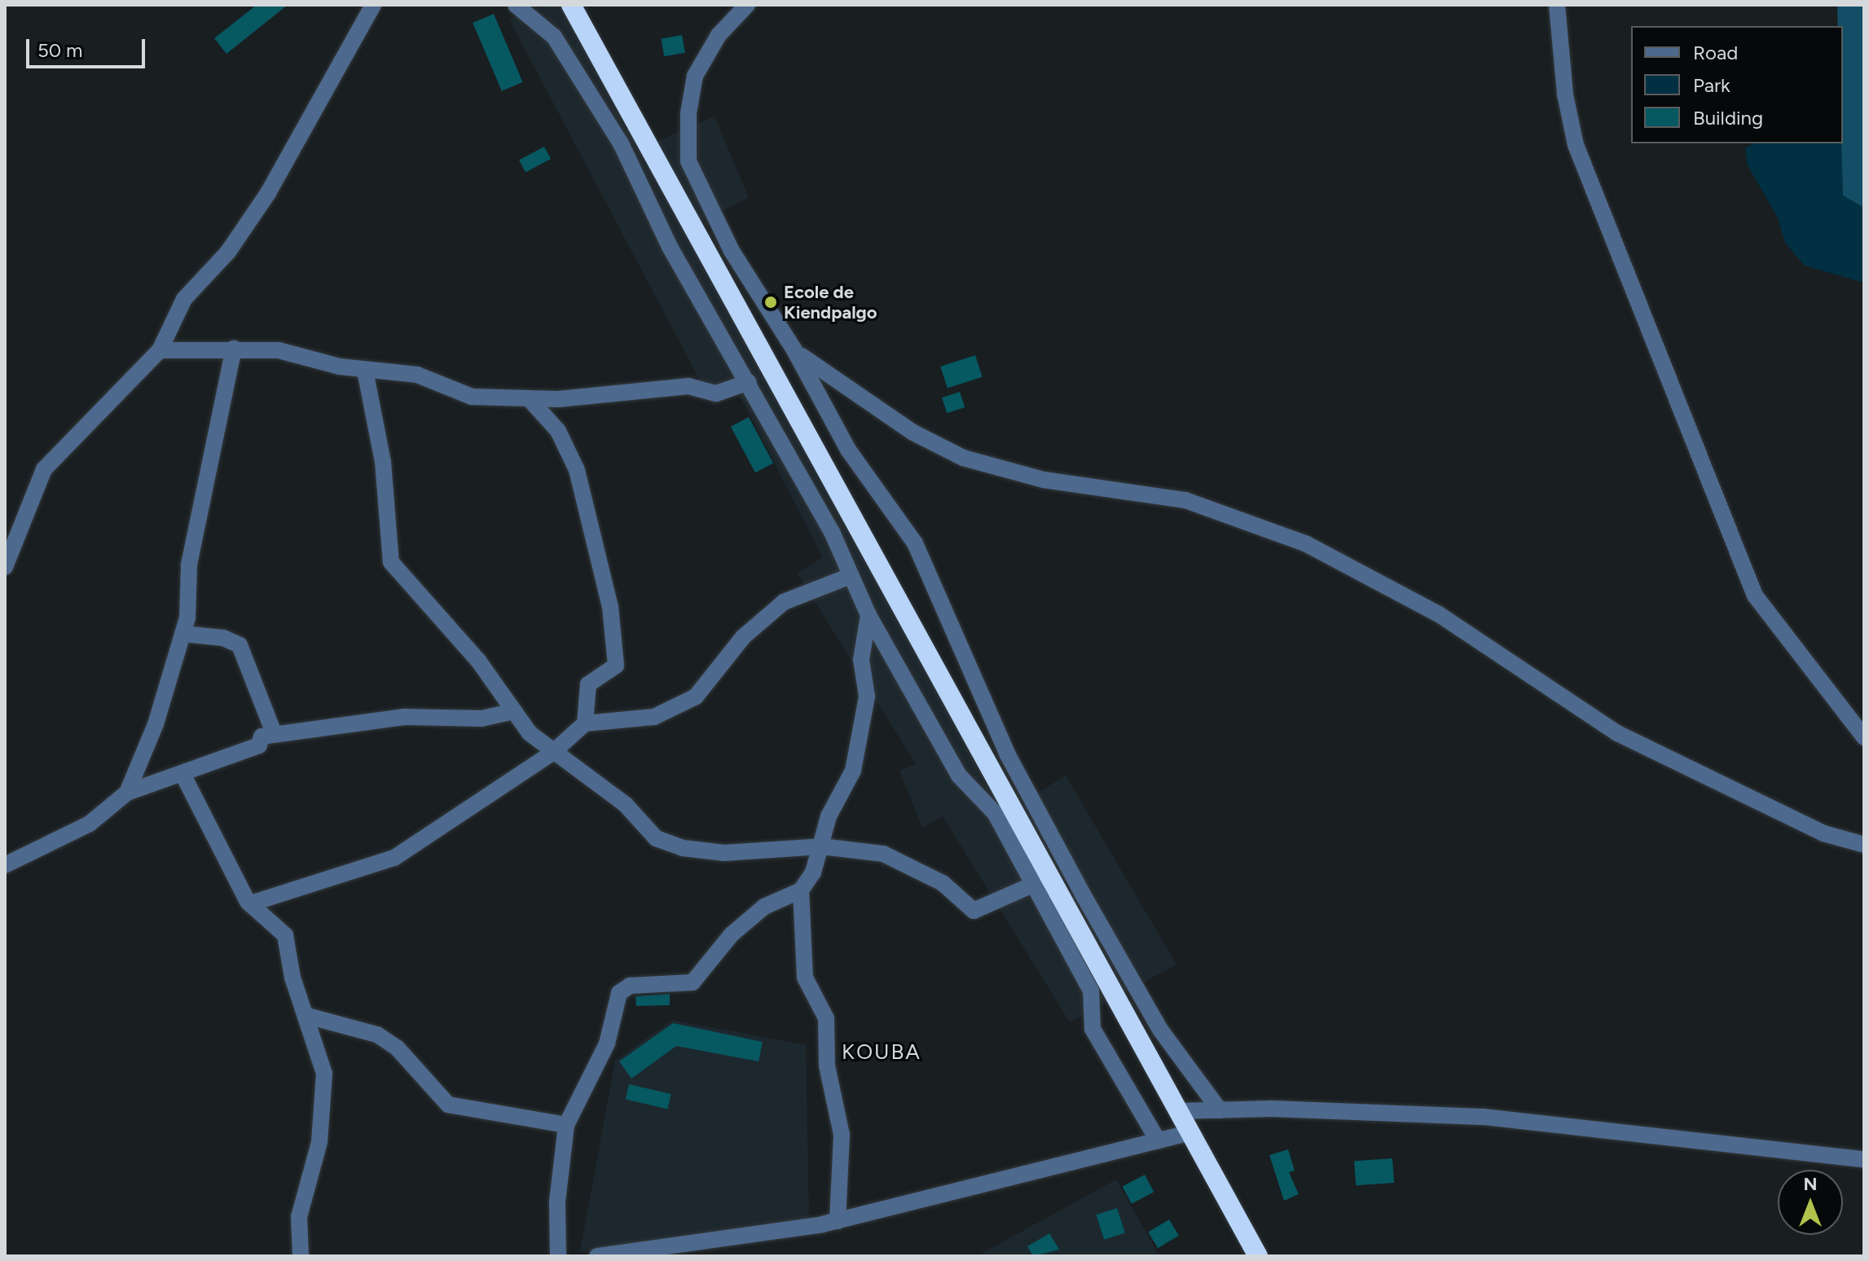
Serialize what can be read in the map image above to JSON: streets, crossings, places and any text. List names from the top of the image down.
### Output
{
  "districts": ["KOUBA"],
  "places": ["Ecole de Kiendpalgo"],
  "legend": ["Road", "Park", "Building"],
  "scale_bar": "50 m",
  "north": "top"
}
